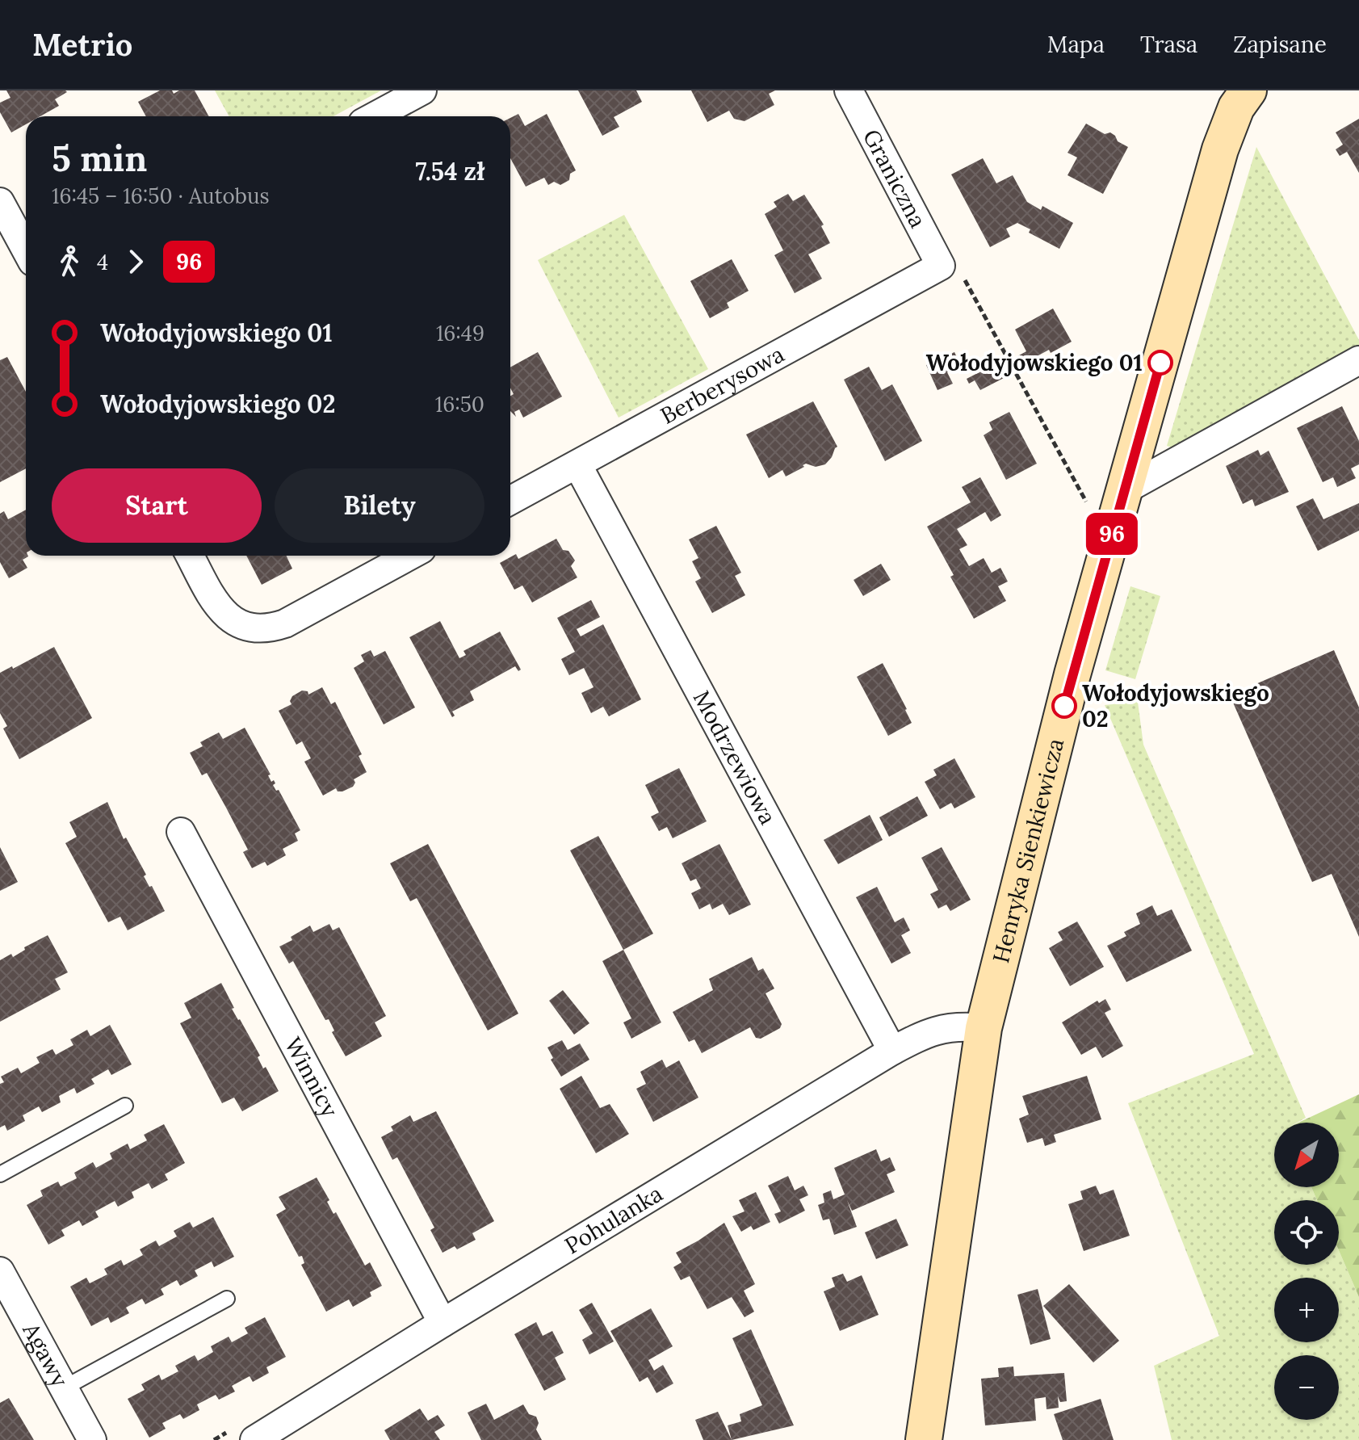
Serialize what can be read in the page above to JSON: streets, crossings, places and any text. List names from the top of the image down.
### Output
{
  "streets": {
    "street": [
      "Graniczna",
      "Berberysowa",
      "Modrzewiowa",
      "Henryka Sienkiewicza",
      "Winnicy",
      "Pohulanka",
      "Agawy"
    ]
  },
  "crossings": [
    ["Graniczna", "Berberysowa"],
    ["Berberysowa", "Modrzewiowa"],
    ["Modrzewiowa", "Pohulanka"],
    ["Henryka Sienkiewicza", "Pohulanka"],
    ["Winnicy", "Pohulanka"]
  ],
  "places": ["Wołodyjowskiego 01", "Wołodyjowskiego 02"],
  "lines": ["bus line 96"],
  "north": "bottom left",
  "page": {
    "header": "Metrio",
    "nav": ["Mapa", "Trasa", "Zapisane"],
    "on_map": "96",
    "heading": ["5 min", "16:45 – 16:50 · Autobus", "7.54 zł"],
    "legs": ["4", "96"],
    "list": [
      {
        "name": "Wołodyjowskiego 01",
        "value": "16:49"
      },
      {
        "name": "Wołodyjowskiego 02",
        "value": "16:50"
      }
    ],
    "buttons": ["Start", "Bilety"],
    "map_buttons": ["+", "−"]
  }
}
